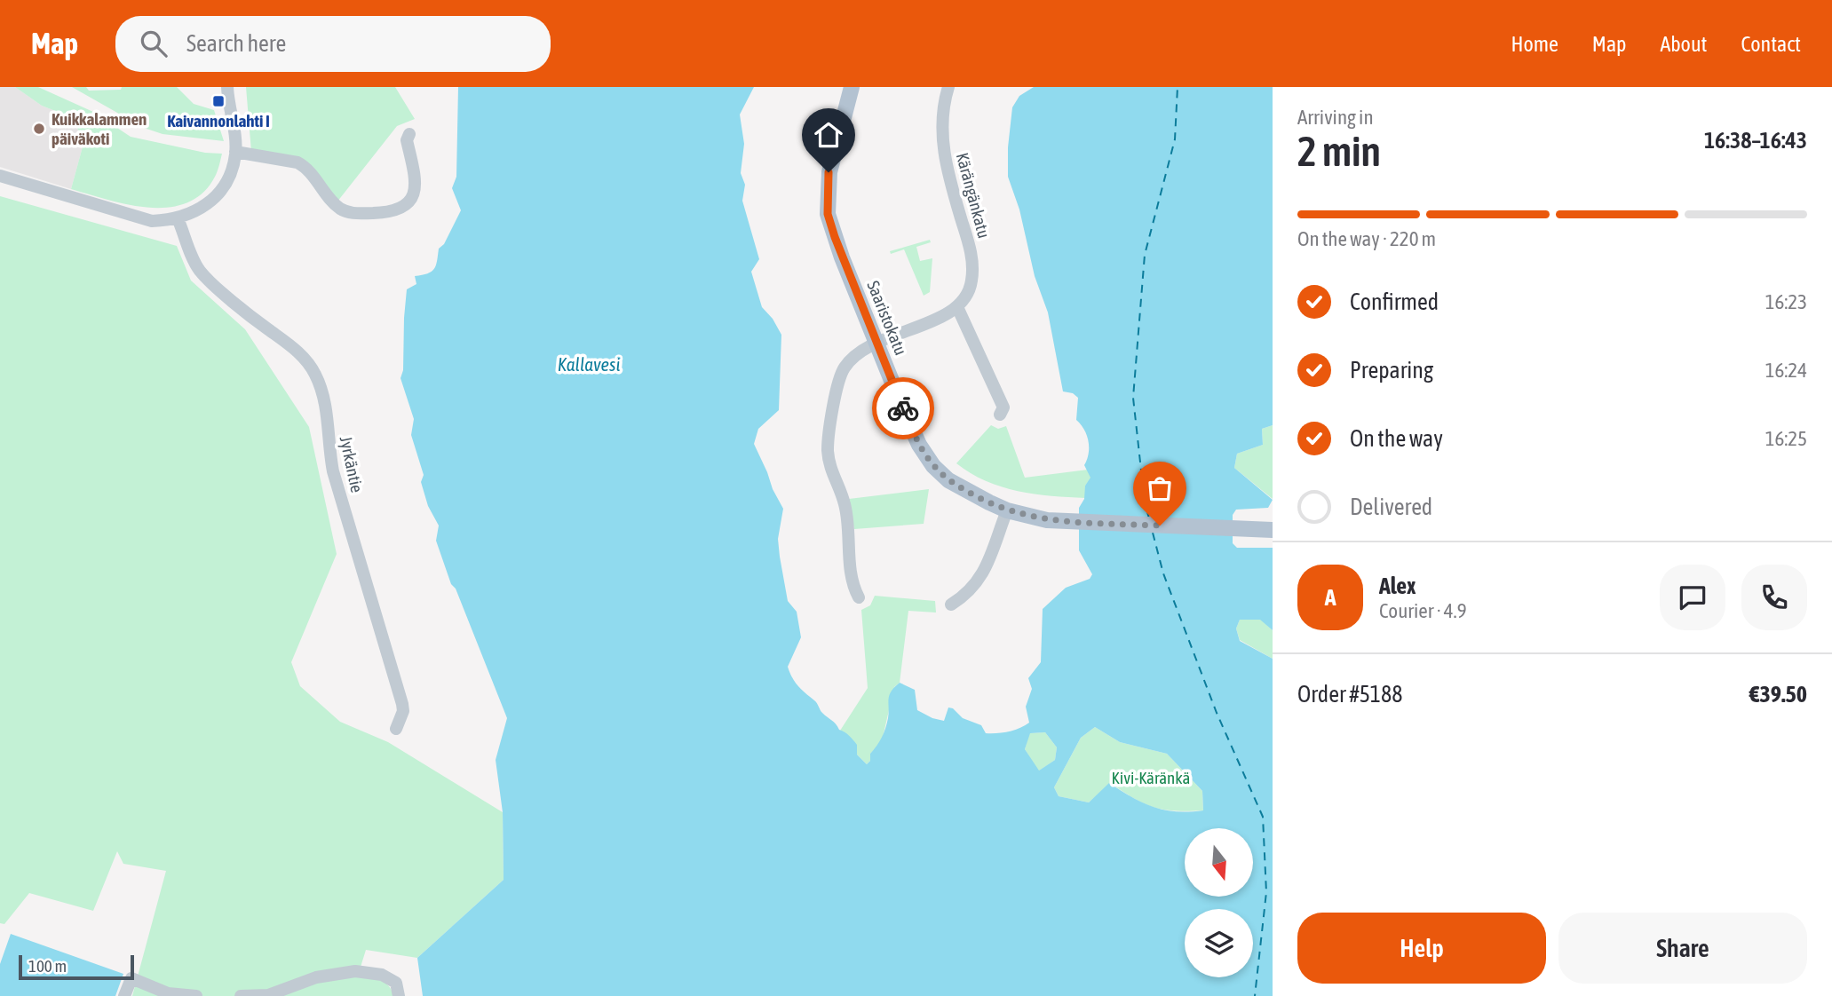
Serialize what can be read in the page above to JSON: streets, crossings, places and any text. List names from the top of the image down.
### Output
{
  "streets": {
    "main road": ["Saaristokatu"],
    "street": ["Kärängänkatu", "Jyrkäntie"]
  },
  "water": ["Kallavesi"],
  "parks": ["Kivi-Käränkä"],
  "places": {
    "transit": ["Kaivannonlahti I"],
    "other": ["Kuikkalammen päiväkoti"]
  },
  "scale_bar": "100 m",
  "north": "bottom",
  "page": {
    "header": "Map",
    "search": "Search here",
    "nav": [
      "Home",
      "Map",
      "About",
      "Contact"
    ],
    "heading": ["2 min", "Arriving in", "16:38–16:43"],
    "panel": [
      "Alex",
      "Courier · 4.9",
      "Order #5188",
      "€39.50"
    ],
    "bar": "On the way · 220 m",
    "list": [
      ["Confirmed", "16:23"],
      ["Preparing", "16:24"],
      ["On the way", "16:25"],
      "Delivered"
    ],
    "round": "A",
    "buttons": ["Help", "Share"],
    "scale": "100 m"
  }
}
